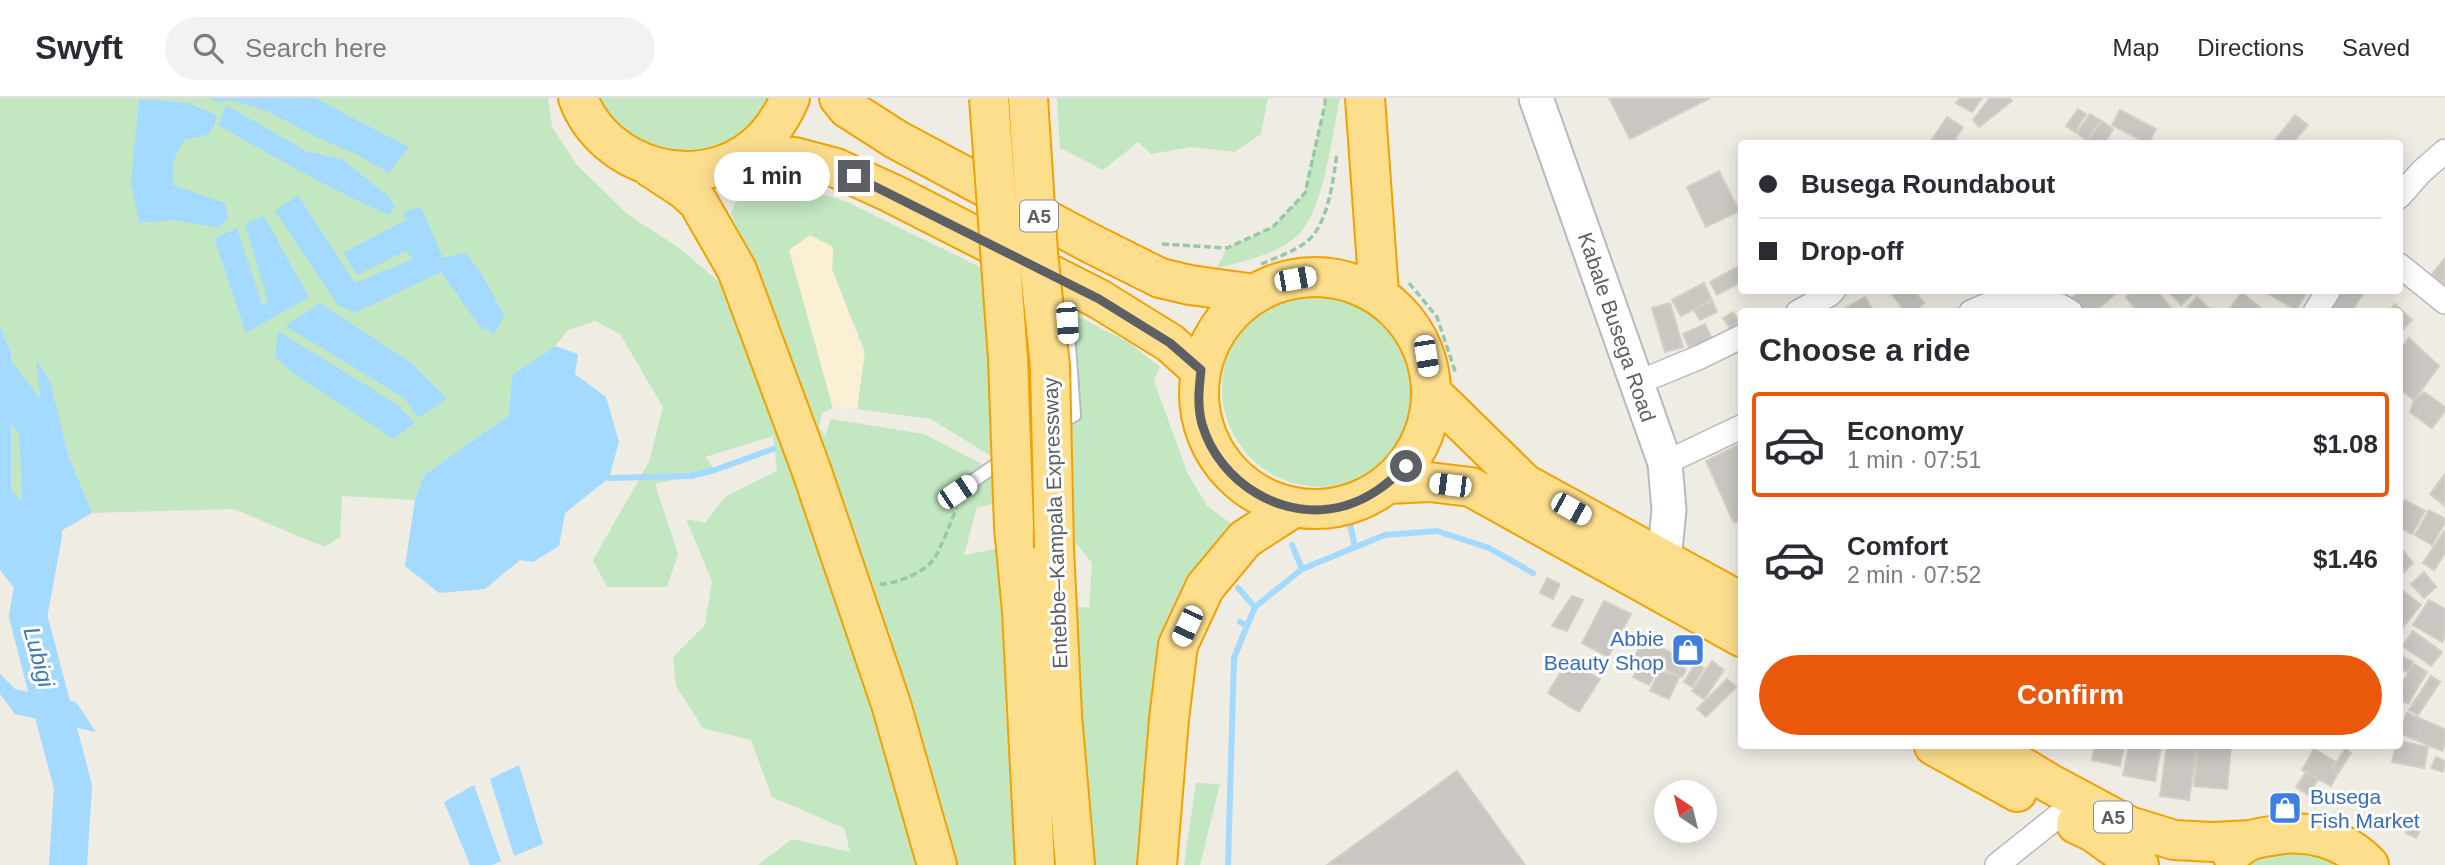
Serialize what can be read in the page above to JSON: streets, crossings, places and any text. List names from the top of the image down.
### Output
{
  "streets": {
    "highway": ["A5", "Entebbe–Kampala Expressway"],
    "street": ["Kabale Busega Road"]
  },
  "water": ["Lubigi"],
  "places": {
    "shop": ["Abbie Beauty Shop", "Busega Fish Market"]
  },
  "north": "top left",
  "page": {
    "header": "Swyft",
    "search": "Search here",
    "nav": ["Map", "Directions", "Saved"],
    "banner": ["Busega Roundabout", "Drop-off"],
    "bubble": "1 min",
    "heading": "Choose a ride",
    "list": [
      {
        "name": "Economy",
        "note": "1 min · 07:51",
        "value": "$1.08"
      },
      {
        "name": "Comfort",
        "note": "2 min · 07:52",
        "value": "$1.46"
      }
    ],
    "buttons": "Confirm"
  }
}
